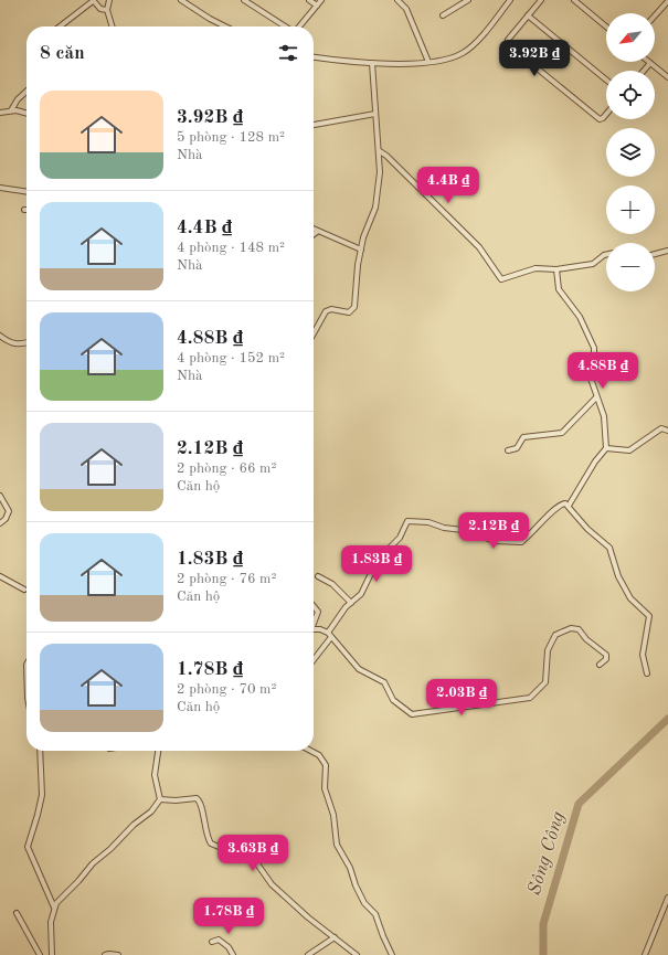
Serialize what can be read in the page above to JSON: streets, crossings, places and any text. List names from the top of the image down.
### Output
{
  "water": ["Sông Công"],
  "north": "bottom left",
  "page": {
    "map_buttons": ["+", "−"],
    "heading": "8 căn",
    "price": [
      "3.92B ₫",
      "4.4B ₫",
      "4.88B ₫",
      "2.12B ₫",
      "1.83B ₫",
      "2.03B ₫",
      "3.63B ₫",
      "1.78B ₫"
    ],
    "list": [
      {
        "name": "3.92B ₫",
        "note": "5 phòng · 128 m² · Nhà"
      },
      {
        "name": "4.4B ₫",
        "note": "4 phòng · 148 m² · Nhà"
      },
      {
        "name": "4.88B ₫",
        "note": "4 phòng · 152 m² · Nhà"
      },
      {
        "name": "2.12B ₫",
        "note": "2 phòng · 66 m² · Căn hộ"
      },
      {
        "name": "1.83B ₫",
        "note": "2 phòng · 76 m² · Căn hộ"
      },
      {
        "name": "1.78B ₫",
        "note": "2 phòng · 70 m² · Căn hộ"
      }
    ]
  }
}
